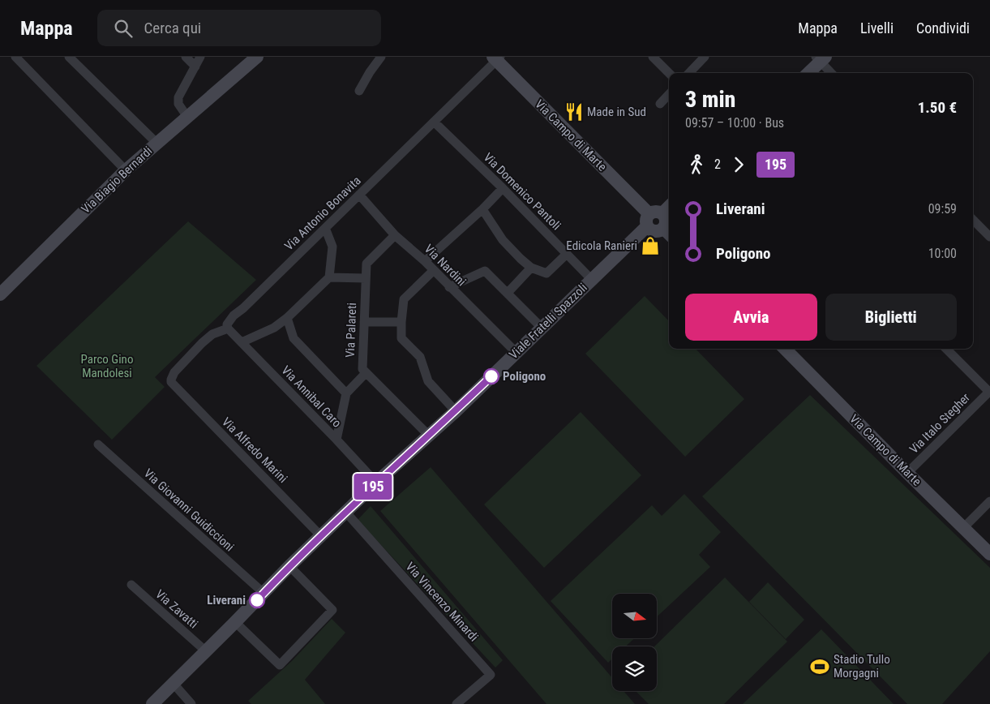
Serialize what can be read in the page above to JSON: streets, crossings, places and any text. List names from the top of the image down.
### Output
{
  "streets": {
    "street": [
      "Via Campo di Marte",
      "Via Biagio Bernardi",
      "Via Domenico Pantoli",
      "Via Antonio Bonavita",
      "Via Nardini",
      "Viale Fratelli Spazzoli",
      "Via Palareti",
      "Via Annibal Caro",
      "Via Italo Stegher",
      "Via Alfredo Marini",
      "Via Giovanni Guidiccioni",
      "Via Vincenzo Minardi",
      "Via Zavatti"
    ]
  },
  "crossings": [
    ["Via Campo di Marte", "Via Antonio Bonavita"],
    ["Via Campo di Marte", "Viale Fratelli Spazzoli"],
    ["Via Campo di Marte", "Via Italo Stegher"],
    ["Via Domenico Pantoli", "Via Antonio Bonavita"],
    ["Via Domenico Pantoli", "Viale Fratelli Spazzoli"],
    ["Via Antonio Bonavita", "Via Nardini"],
    ["Via Antonio Bonavita", "Via Annibal Caro"],
    ["Via Antonio Bonavita", "Via Alfredo Marini"],
    ["Via Nardini", "Viale Fratelli Spazzoli"],
    ["Via Nardini", "Via Palareti"],
    ["Viale Fratelli Spazzoli", "Via Palareti"],
    ["Viale Fratelli Spazzoli", "Via Annibal Caro"],
    ["Viale Fratelli Spazzoli", "Via Alfredo Marini"],
    ["Viale Fratelli Spazzoli", "Via Giovanni Guidiccioni"],
    ["Viale Fratelli Spazzoli", "Via Vincenzo Minardi"],
    ["Viale Fratelli Spazzoli", "Via Zavatti"],
    ["Via Annibal Caro", "Via Alfredo Marini"]
  ],
  "parks": ["Parco Gino Mandolesi"],
  "places": {
    "restaurant": ["Made in Sud"],
    "shop": ["Edicola Ranieri"],
    "other": ["Poligono", "Liverani"],
    "sports": ["Stadio Tullo Morgagni"]
  },
  "lines": ["bus line 195"],
  "north": "right",
  "page": {
    "header": "Mappa",
    "search": "Cerca qui",
    "nav": ["Mappa", "Livelli", "Condividi"],
    "on_map": "195",
    "heading": ["3 min", "09:57 – 10:00 · Bus", "1.50 €"],
    "legs": ["2", "195"],
    "list": [
      {
        "name": "Liverani",
        "value": "09:59"
      },
      {
        "name": "Poligono",
        "value": "10:00"
      }
    ],
    "buttons": ["Avvia", "Biglietti"]
  }
}
